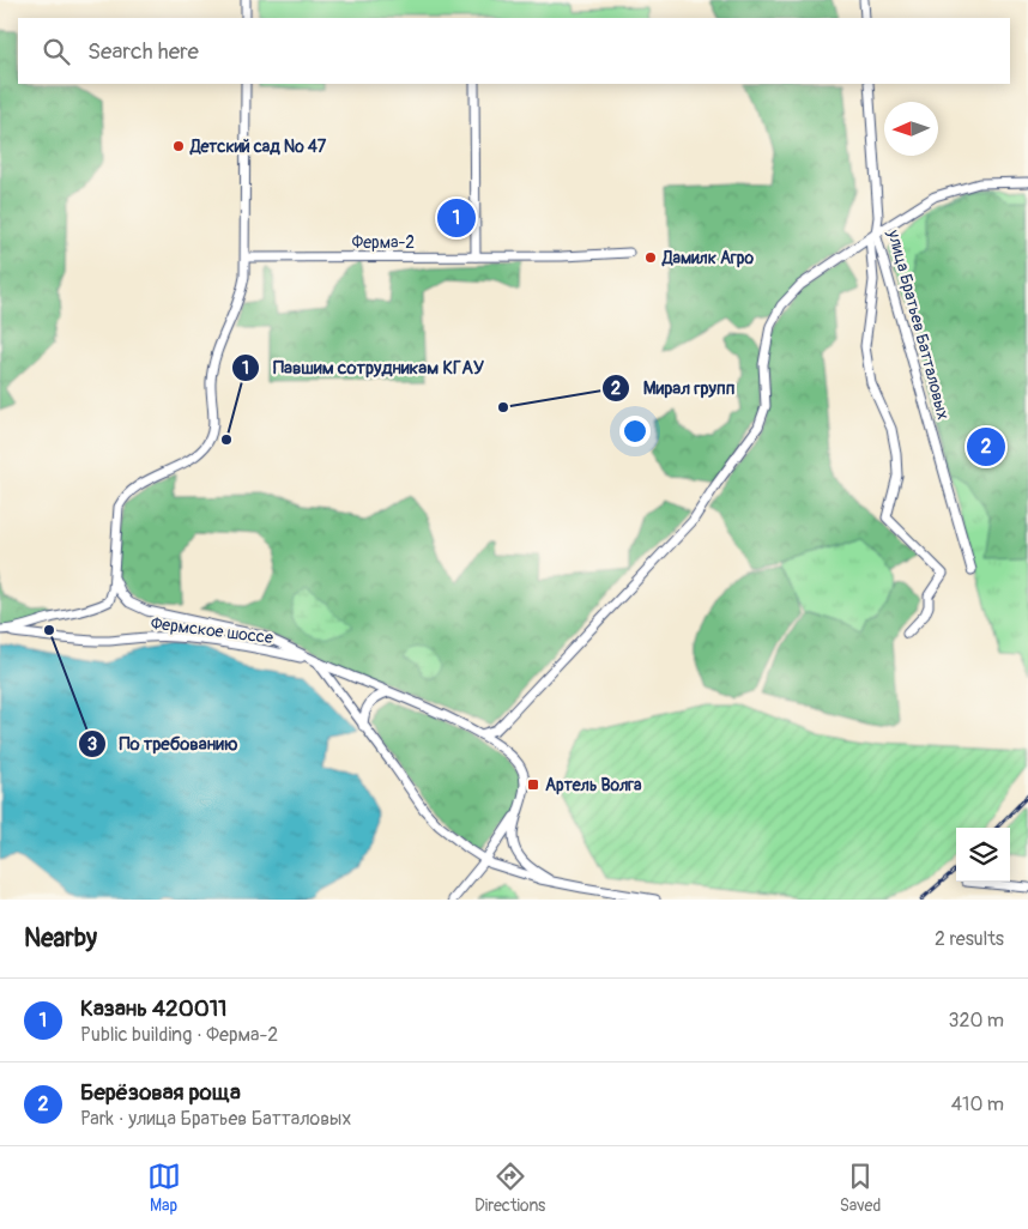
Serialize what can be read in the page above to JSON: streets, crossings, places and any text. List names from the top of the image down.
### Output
{
  "streets": {
    "street": ["Ферма-2", "улица Братьев Батталовых", "Фермское шоссе"]
  },
  "places": {
    "other": [
      "Детский сад № 47",
      "Дамилк Агро",
      "Мирал групп",
      "Павшим сотрудникам КГАУ",
      "По требованию"
    ],
    "transit": ["Артель Волга"]
  },
  "north": "left",
  "page": {
    "search": "Search here",
    "pins": ["1", "2"],
    "heading": ["Nearby", "2 results"],
    "list": [
      {
        "mark": "1",
        "name": "Казань 420011",
        "note": "Public building · Ферма-2",
        "value": "320 m"
      },
      {
        "mark": "2",
        "name": "Берёзовая роща",
        "note": "Park · улица Братьев Батталовых",
        "value": "410 m"
      }
    ],
    "nav": ["Map", "Directions", "Saved"]
  }
}
